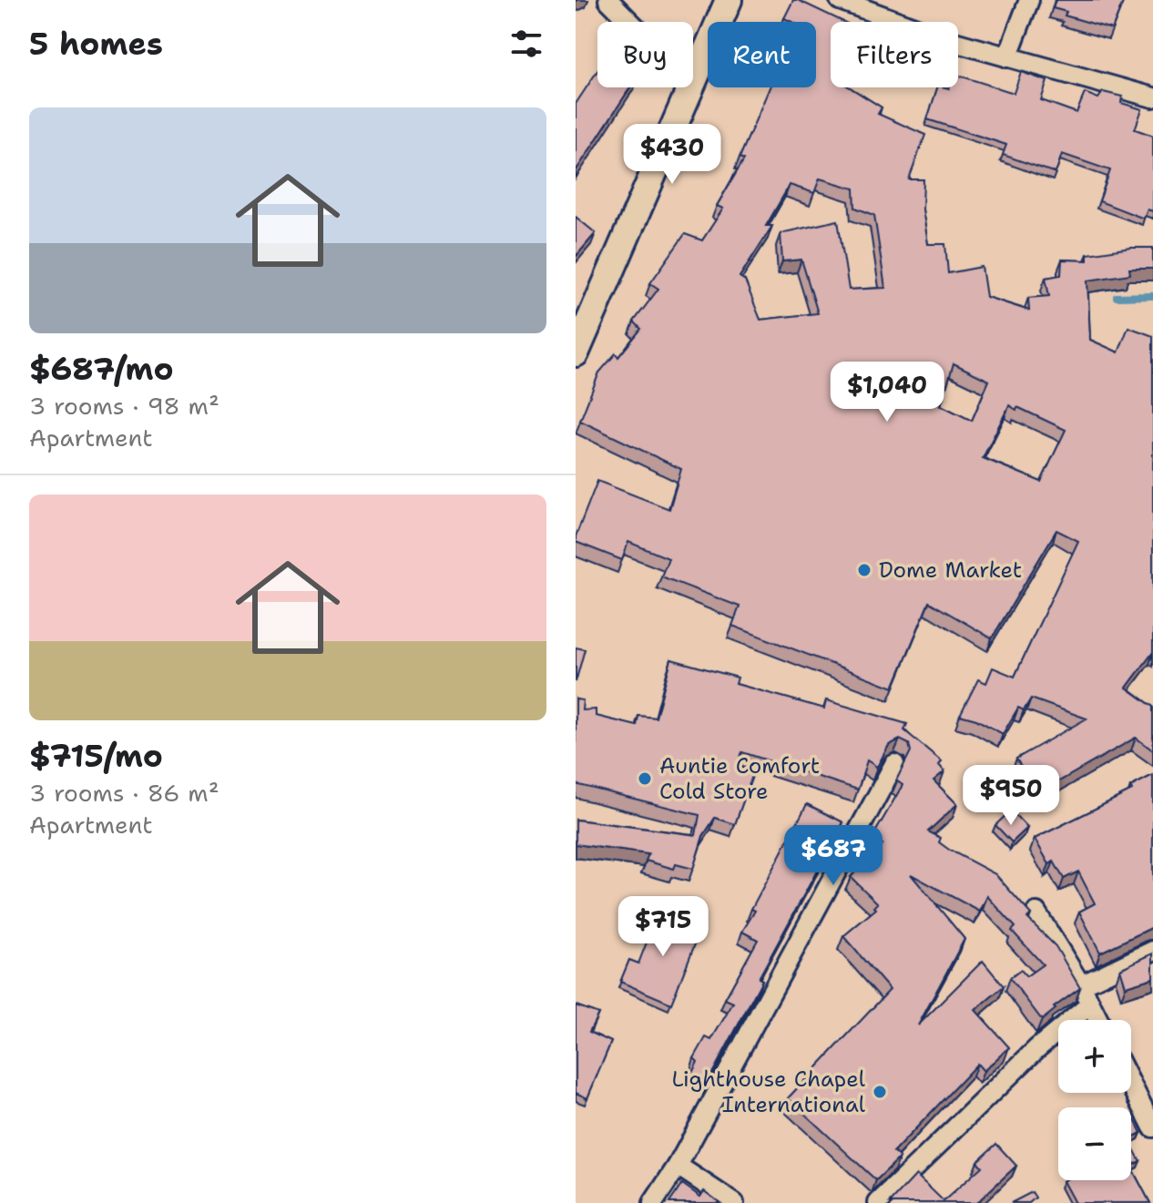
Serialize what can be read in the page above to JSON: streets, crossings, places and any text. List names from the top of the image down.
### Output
{
  "places": ["Dome Market", "Auntie Comfort Cold Store", "Lighthouse Chapel International"],
  "page": {
    "heading": "5 homes",
    "chip": ["Buy", "Rent", "Filters"],
    "list": [
      {
        "name": "$687/mo",
        "note": "3 rooms · 98 m² · Apartment"
      },
      {
        "name": "$715/mo",
        "note": "3 rooms · 86 m² · Apartment"
      }
    ],
    "price": [
      "$430",
      "$1,040",
      "$950",
      "$687",
      "$715"
    ],
    "map_buttons": ["+", "−"]
  }
}
